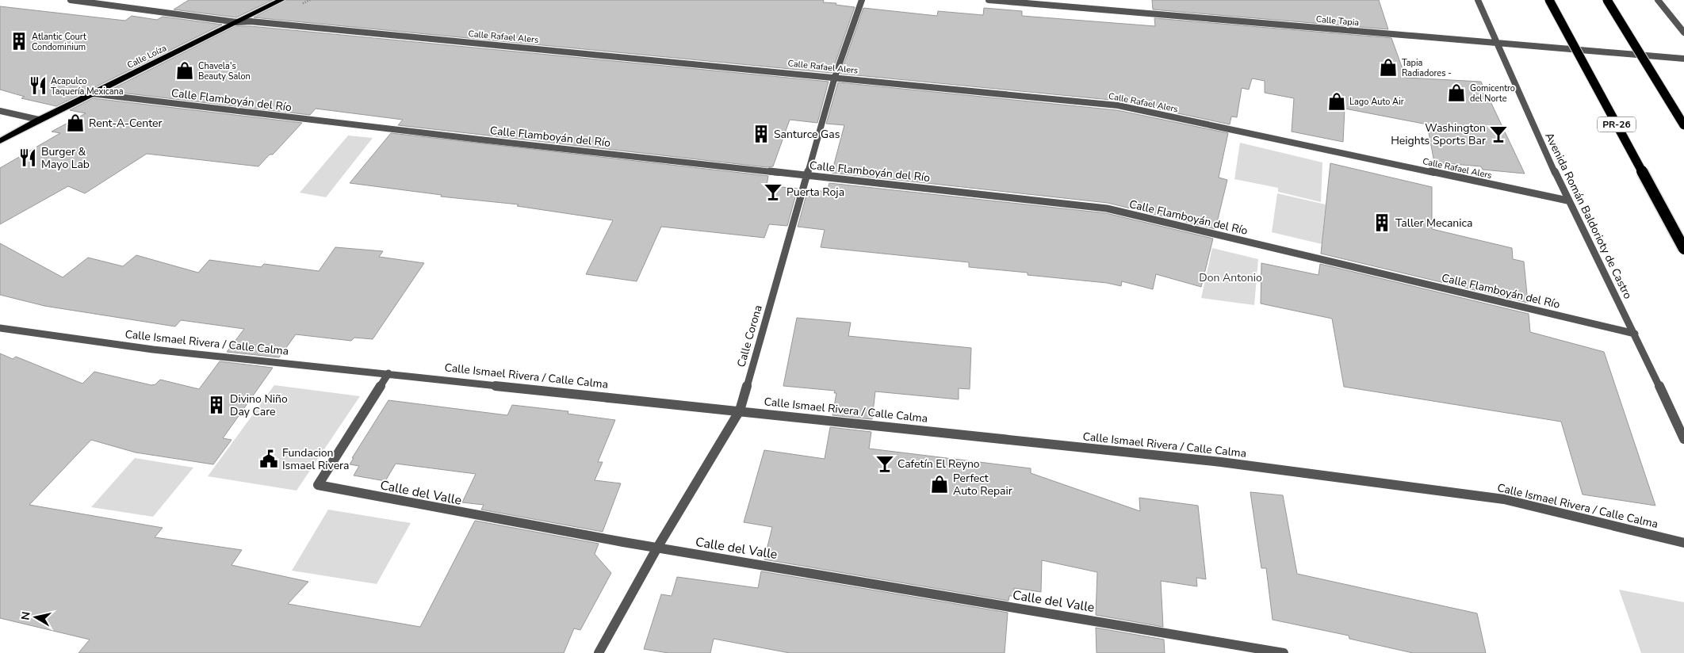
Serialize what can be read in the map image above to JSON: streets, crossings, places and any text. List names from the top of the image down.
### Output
{
  "streets": {
    "highway": ["PR-26"],
    "main road": ["Calle Loíza"],
    "street": [
      "Calle Tapia",
      "Calle Rafael Alers",
      "Calle Flamboyán del Río",
      "Avenida Román Baldorioty de Castro",
      "Calle Corona",
      "Calle Ismael Rivera / Calle Calma",
      "Calle del Valle"
    ]
  },
  "crossings": [
    ["Calle Tapia", "Avenida Román Baldorioty de Castro"],
    ["Calle Rafael Alers", "Calle Loíza"],
    ["Calle Rafael Alers", "Avenida Román Baldorioty de Castro"],
    ["Calle Rafael Alers", "Calle Corona"],
    ["Calle Loíza", "Calle Flamboyán del Río"],
    ["Calle Flamboyán del Río", "Avenida Román Baldorioty de Castro"],
    ["Calle Flamboyán del Río", "Calle Corona"],
    ["Calle Corona", "Calle Ismael Rivera / Calle Calma"],
    ["Calle Corona", "Calle del Valle"],
    ["Calle Ismael Rivera / Calle Calma", "Calle del Valle"]
  ],
  "parks": ["Don Antonio"],
  "places": {
    "building": [
      "Atlantic Court Condominium",
      "Santurce Gas",
      "Taller Mecanica",
      "Divino Niño Day Care"
    ],
    "shop": [
      "Tapia Radiadores -",
      "Chavela's Beauty Salon",
      "Gomicentro del Norte",
      "Lago Auto Air",
      "Rent-A-Center",
      "Perfect Auto Repair"
    ],
    "restaurant": ["Acapulco Taquería Mexicana", "Burger & Mayo Lab"],
    "bar": ["Washington Heights Sports Bar", "Puerta Roja", "Cafetín El Reyno"],
    "public building": ["Fundacion Ismael Rivera"]
  },
  "north": "left"
}
